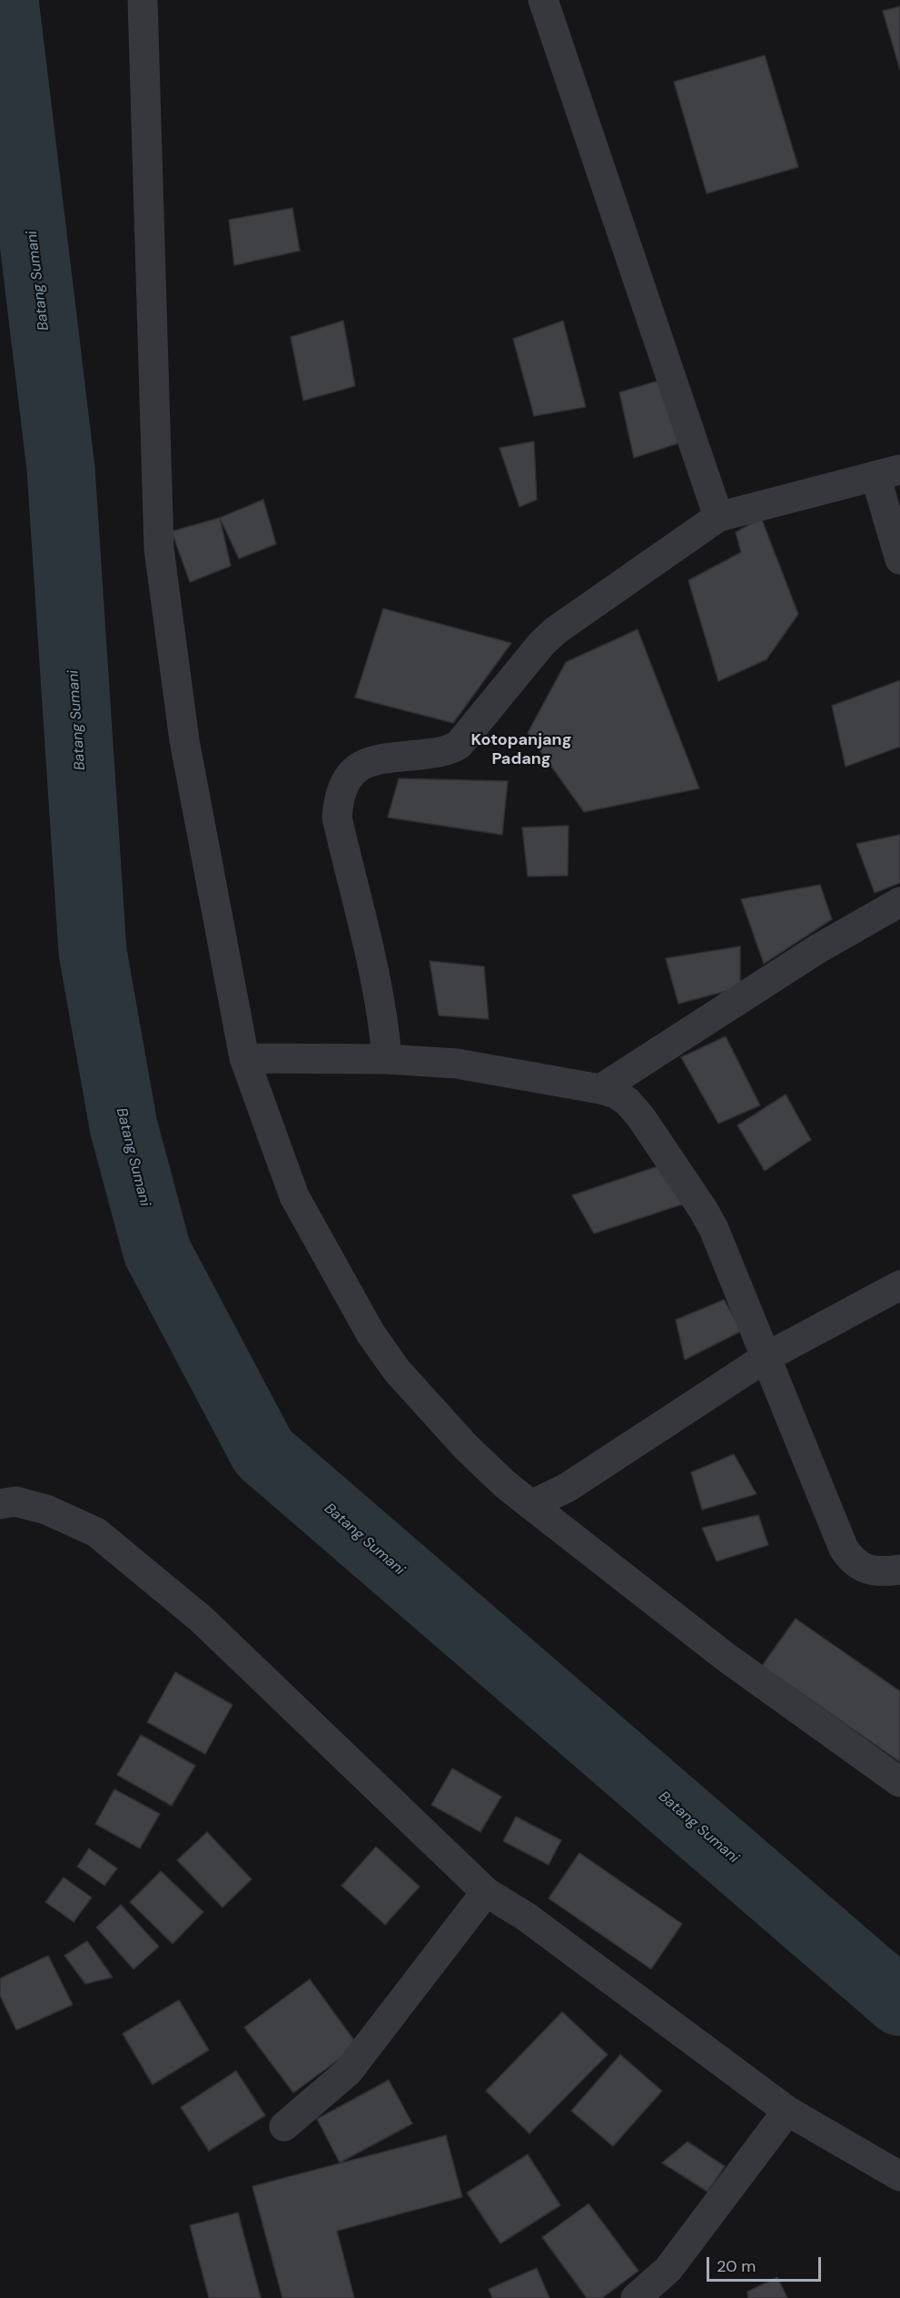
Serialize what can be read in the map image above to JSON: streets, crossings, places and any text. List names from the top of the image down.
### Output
{
  "districts": ["Kotopanjang Padang"],
  "water": ["Batang Sumani"],
  "scale_bar": "20 m"
}
